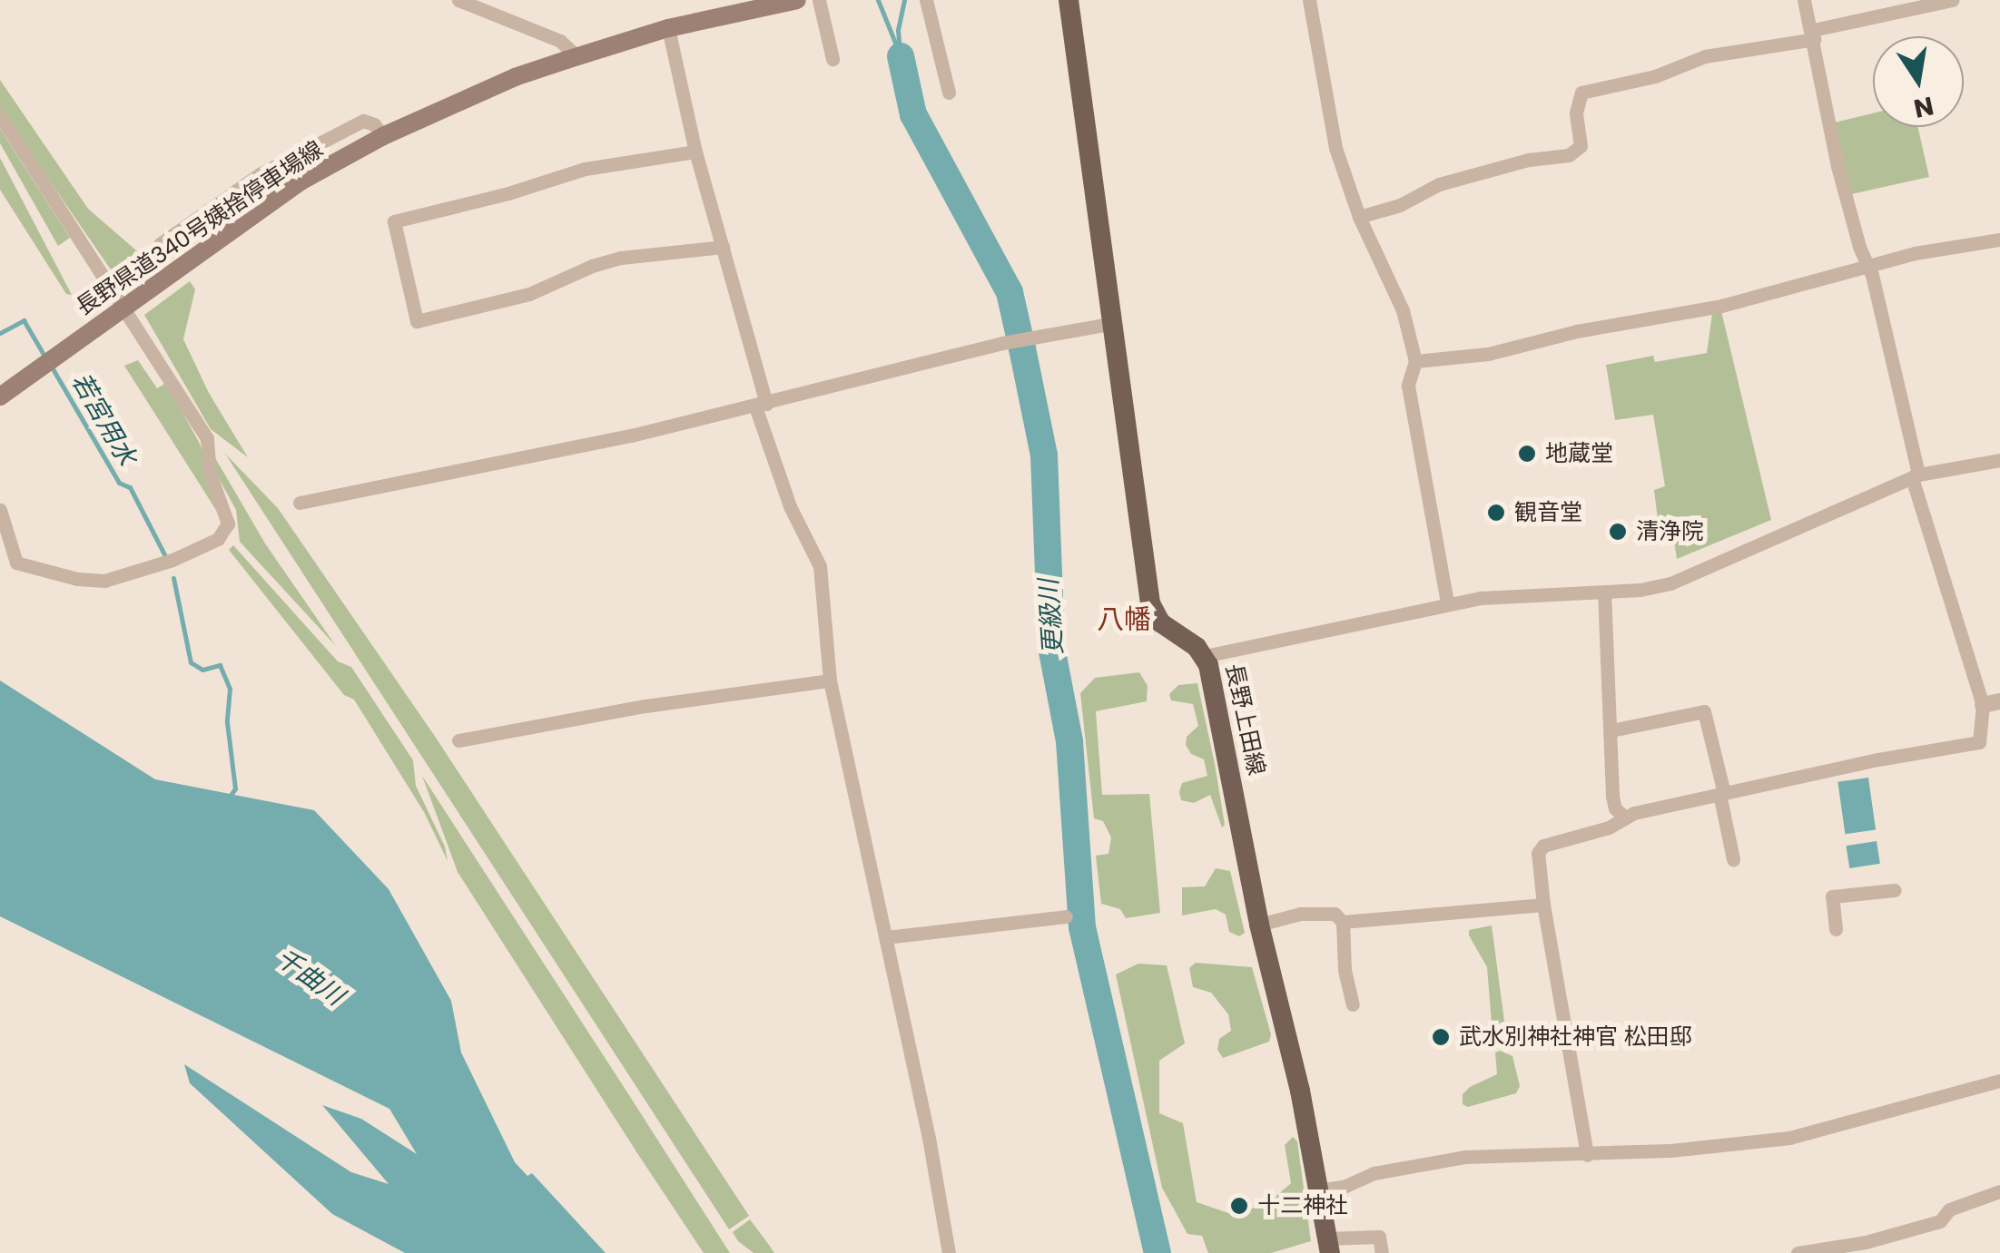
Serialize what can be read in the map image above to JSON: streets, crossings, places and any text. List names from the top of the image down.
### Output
{
  "streets": {
    "main road": ["長野県道340号姨捨停車場線", "長野上田線"]
  },
  "districts": ["八幡"],
  "water": ["若宮用水", "更級川", "千曲川"],
  "places": [
    "地蔵堂",
    "観音堂",
    "清浄院",
    "武水別神社神官 松田邸",
    "十二神社"
  ],
  "north": "bottom"
}
